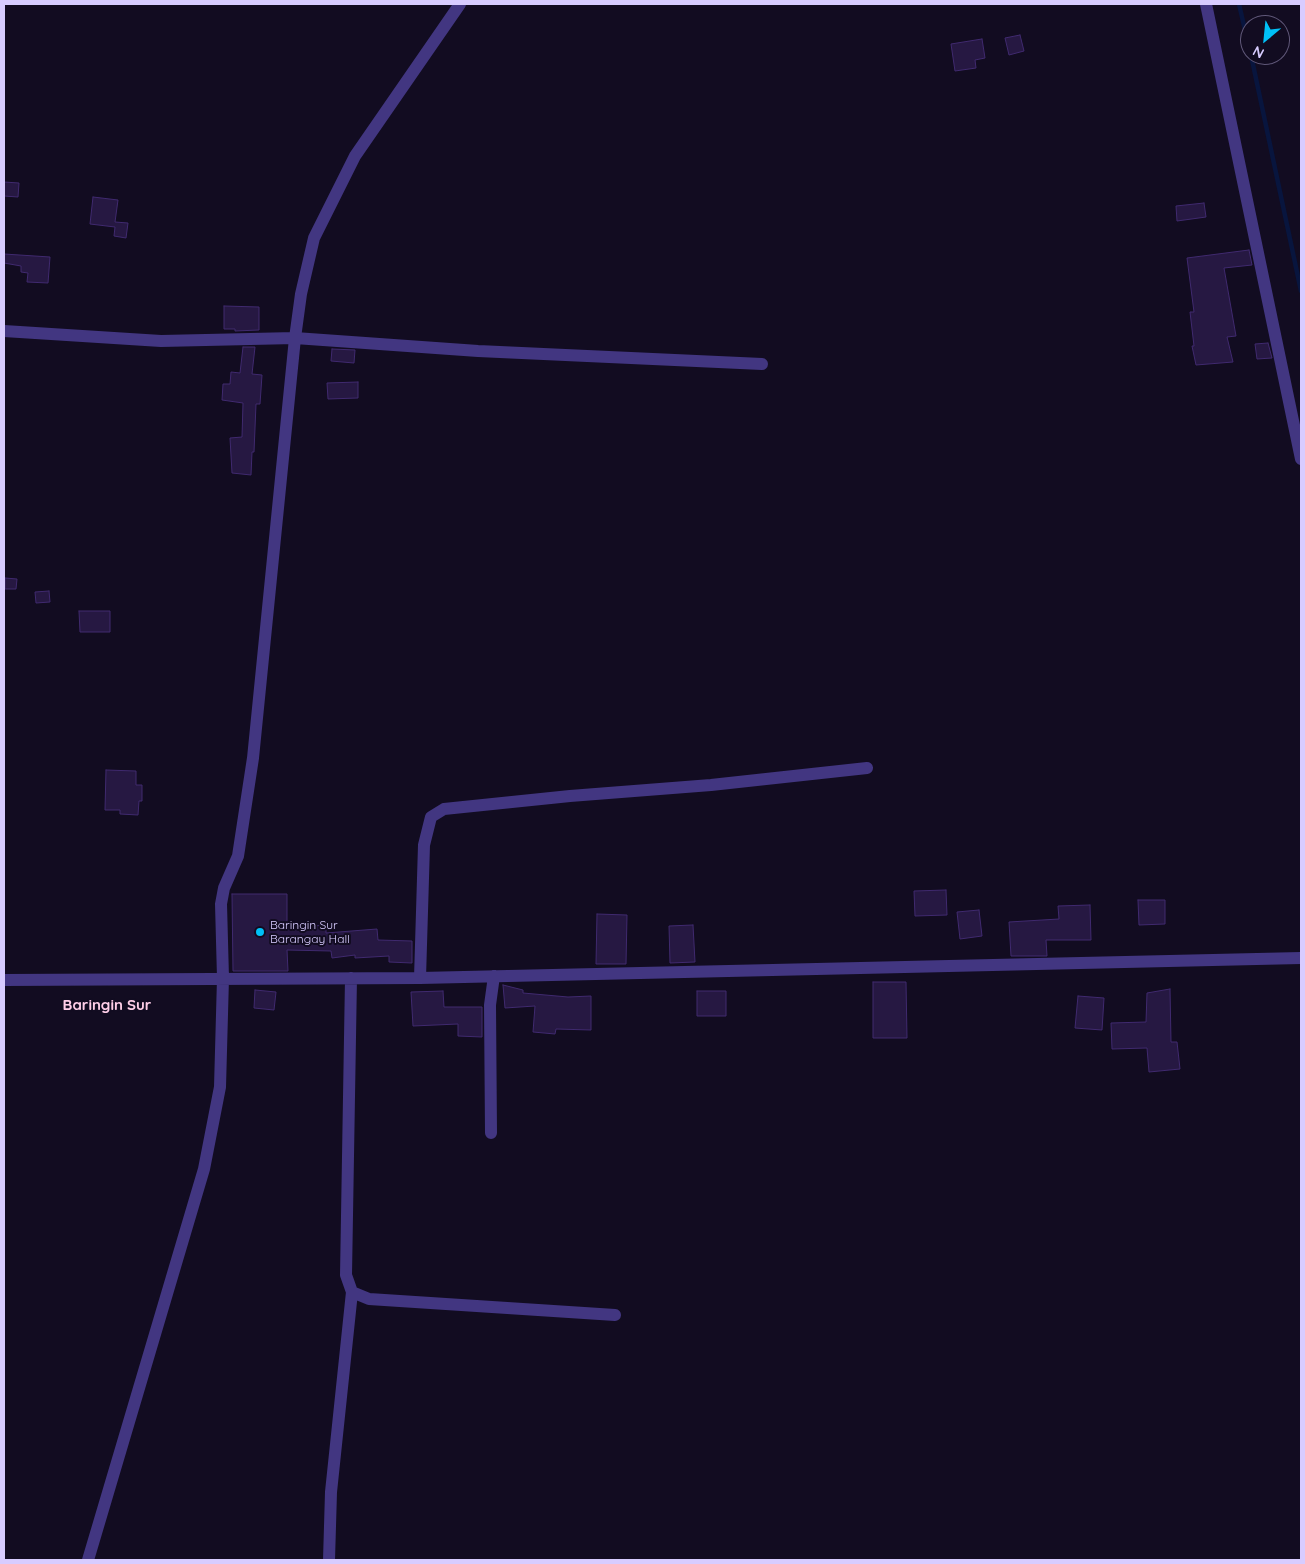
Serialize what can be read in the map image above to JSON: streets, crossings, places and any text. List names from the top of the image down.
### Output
{
  "districts": ["Baringin Sur"],
  "places": ["Baringin Sur Barangay Hall"],
  "north": "bottom left"
}
